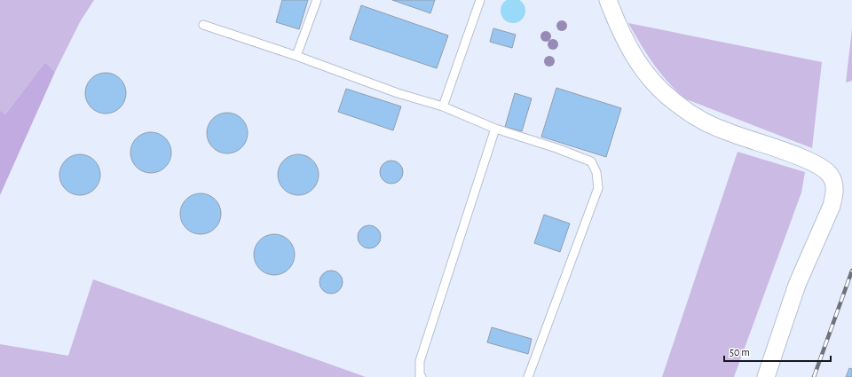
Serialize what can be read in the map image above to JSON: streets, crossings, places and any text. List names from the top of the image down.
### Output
{
  "scale_bar": "50 m"
}
